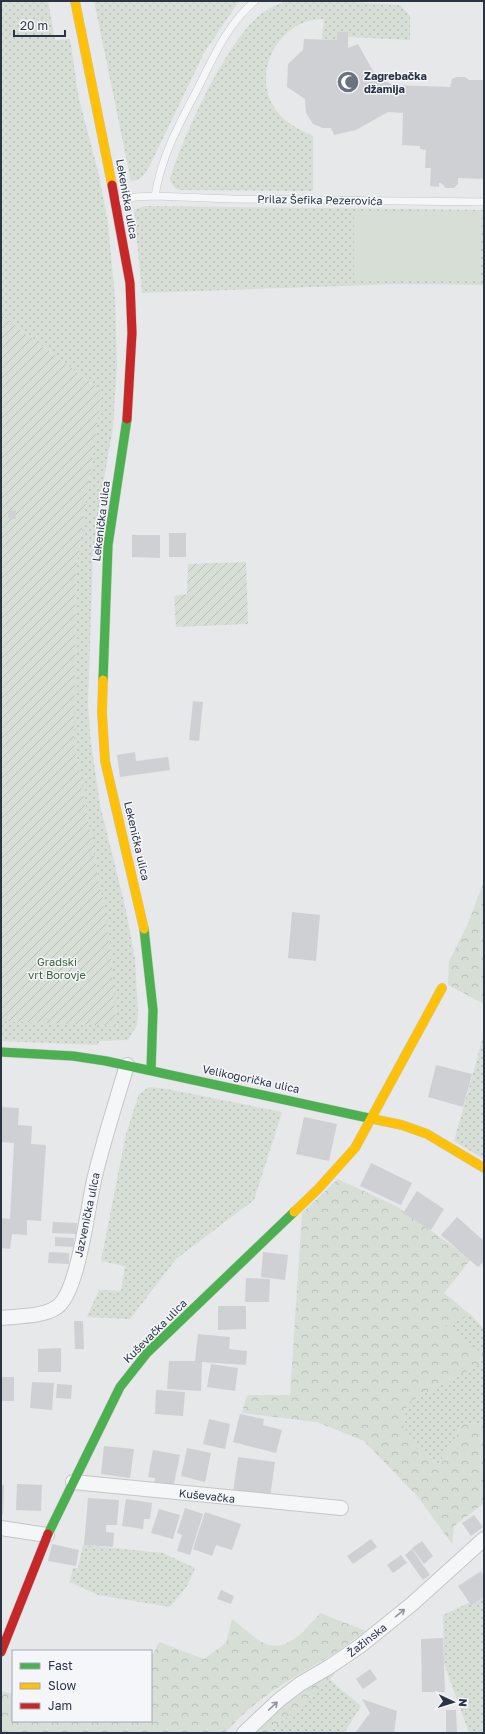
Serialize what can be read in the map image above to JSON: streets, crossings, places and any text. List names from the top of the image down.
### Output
{
  "streets": {
    "street": [
      "Lekenička ulica",
      "Velikogorička ulica",
      "Jazvenička ulica",
      "Kuševačka ulica",
      "Kuševačka",
      "Žažinska"
    ],
    "lane": ["Prilaz Šefika Pezerovića"]
  },
  "crossings": [
    ["Lekenička ulica", "Prilaz Šefika Pezerovića"],
    ["Lekenička ulica", "Velikogorička ulica"],
    ["Velikogorička ulica", "Jazvenička ulica"],
    ["Velikogorička ulica", "Kuševačka ulica"],
    ["Kuševačka ulica", "Kuševačka"]
  ],
  "one_way": ["Žažinska"],
  "parks": ["Gradski vrt Borovje"],
  "places": {
    "mosque": ["Zagrebačka džamija"]
  },
  "legend": ["Fast", "Slow", "Jam"],
  "scale_bar": "20 m",
  "north": "right"
}
